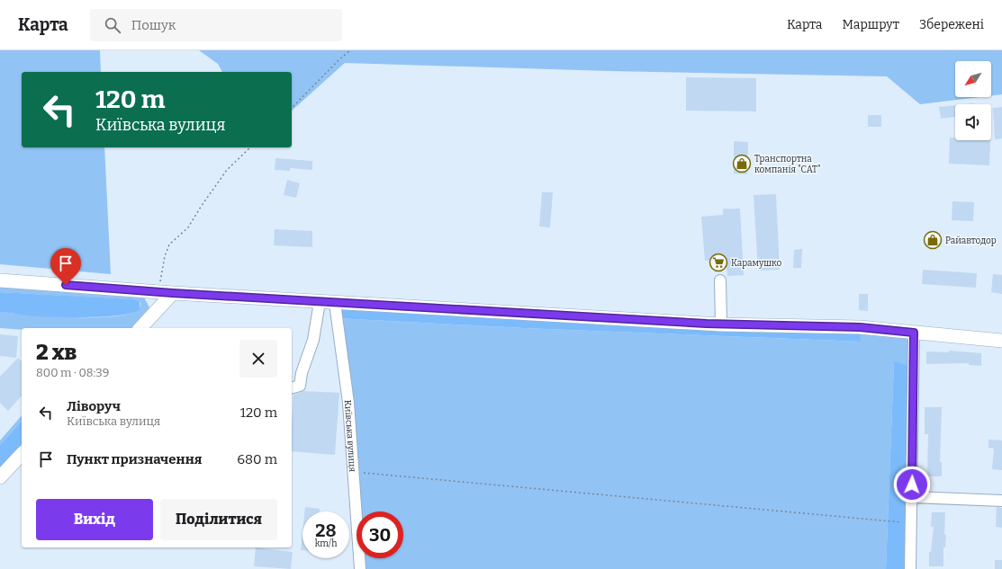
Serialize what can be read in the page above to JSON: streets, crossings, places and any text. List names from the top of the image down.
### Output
{
  "streets": {
    "street": ["Київська вулиця"]
  },
  "places": {
    "shop": ["Транспортна компанія \"САТ\"", "Райавтодор"],
    "supermarket": ["Карамушко"]
  },
  "north": "bottom left",
  "page": {
    "header": "Карта",
    "search": "Пошук",
    "nav": ["Карта", "Маршрут", "Збережені"],
    "turn": ["120 m", "Київська вулиця"],
    "heading": ["2 хв", "800 m · 08:39"],
    "list": [
      {
        "name": "Ліворуч",
        "note": "Київська вулиця",
        "value": "120 m"
      },
      {
        "name": "Пункт призначення",
        "value": "680 m"
      }
    ],
    "buttons": ["Вихід", "Поділитися"],
    "speed": "28 km/h",
    "limit": "30"
  }
}
